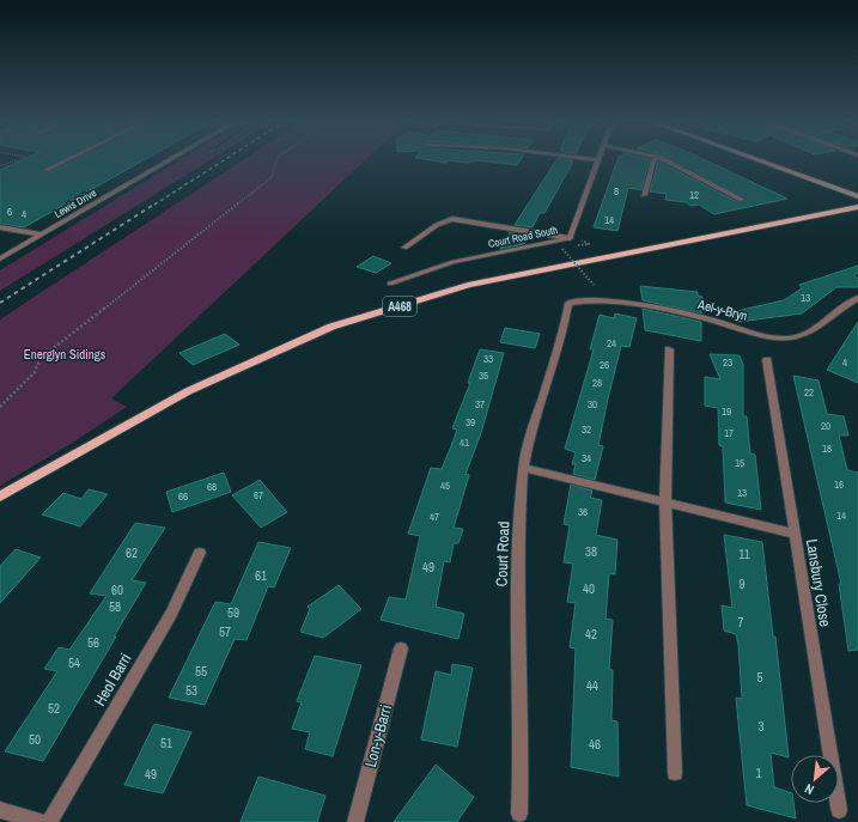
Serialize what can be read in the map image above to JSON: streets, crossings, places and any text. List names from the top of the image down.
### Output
{
  "streets": {
    "main road": ["A468"],
    "street": [
      "Lewis Drive",
      "Court Road South",
      "Ael-y-Bryn",
      "Court Road",
      "Lansbury Close",
      "Heol Barri",
      "Lon-y-Barri"
    ]
  },
  "crossings": [
    ["Ael-y-Bryn", "Court Road"]
  ],
  "parks": ["Energlyn Sidings"],
  "house_numbers": [
    "8",
    "12",
    "6",
    "4",
    "14",
    "13",
    "24",
    "33",
    "23",
    "4",
    "26",
    "35",
    "28",
    "22",
    "37",
    "30",
    "19",
    "39",
    "20",
    "32",
    "17",
    "41",
    "18",
    "34",
    "15",
    "16",
    "45",
    "68",
    "13",
    "67",
    "66",
    "36",
    "14",
    "47",
    "38",
    "62",
    "11",
    "49",
    "61",
    "9",
    "40",
    "60",
    "58",
    "59",
    "7",
    "57",
    "42",
    "56",
    "54",
    "55",
    "5",
    "44",
    "53",
    "52",
    "3",
    "50",
    "51",
    "46",
    "1",
    "49"
  ],
  "north": "bottom left"
}
